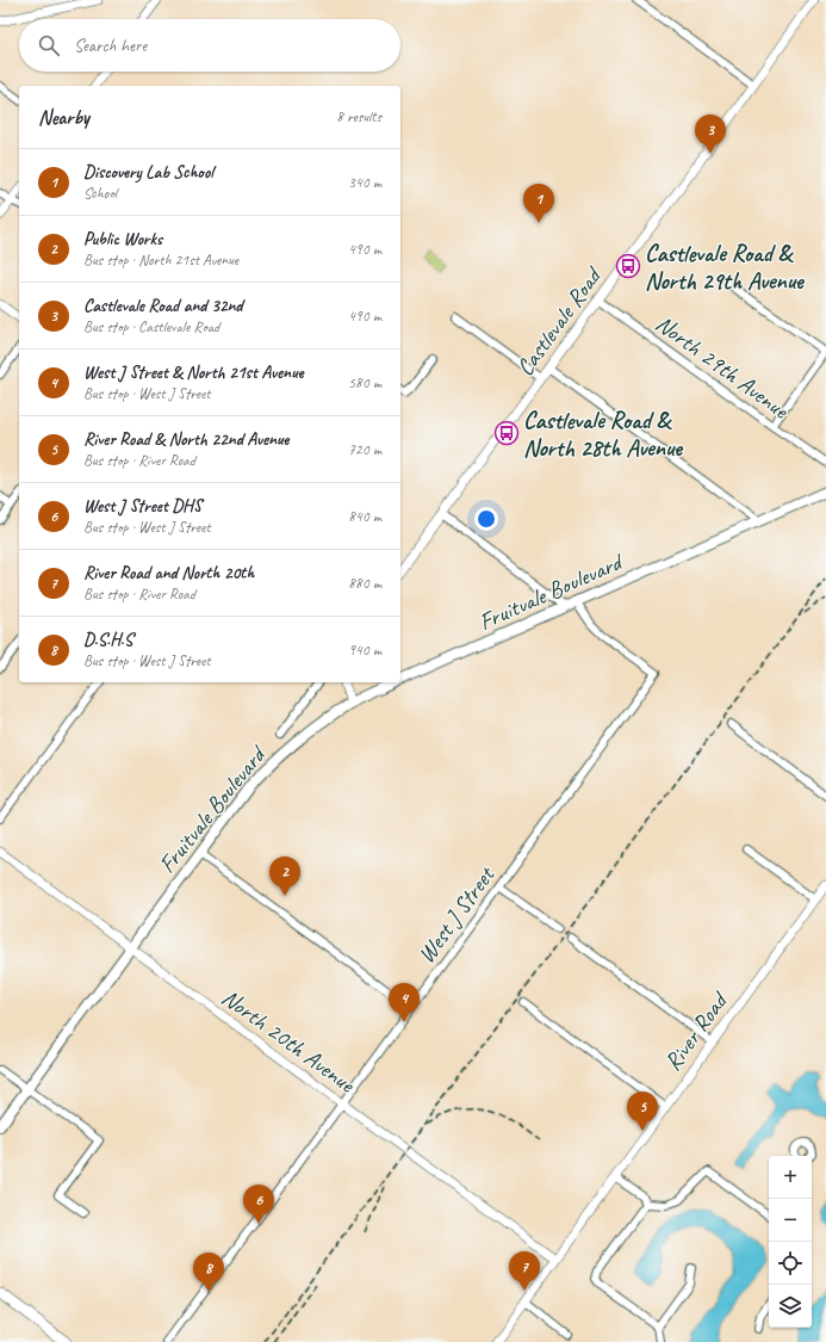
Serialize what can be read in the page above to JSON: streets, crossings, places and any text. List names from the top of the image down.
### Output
{
  "streets": {
    "main road": ["Fruitvale Boulevard"],
    "street": [
      "Castlevale Road",
      "North 29th Avenue",
      "West J Street",
      "River Road",
      "North 20th Avenue"
    ]
  },
  "crossings": [
    ["Castlevale Road", "North 29th Avenue"],
    ["Fruitvale Boulevard", "West J Street"],
    ["Fruitvale Boulevard", "North 20th Avenue"],
    ["West J Street", "North 20th Avenue"],
    ["River Road", "North 20th Avenue"]
  ],
  "places": {
    "bus stop": ["Castlevale Road & North 29th Avenue", "Castlevale Road & North 28th Avenue"]
  },
  "page": {
    "search": "Search here",
    "heading": ["Nearby", "8 results"],
    "pins": [
      "3",
      "1",
      "2",
      "4",
      "5",
      "6",
      "7",
      "8"
    ],
    "list": [
      {
        "mark": "1",
        "name": "Discovery Lab School",
        "note": "School",
        "value": "340 m"
      },
      {
        "mark": "2",
        "name": "Public Works",
        "note": "Bus stop · North 21st Avenue",
        "value": "490 m"
      },
      {
        "mark": "3",
        "name": "Castlevale Road and 32nd",
        "note": "Bus stop · Castlevale Road",
        "value": "490 m"
      },
      {
        "mark": "4",
        "name": "West J Street & North 21st Avenue",
        "note": "Bus stop · West J Street",
        "value": "580 m"
      },
      {
        "mark": "5",
        "name": "River Road & North 22nd Avenue",
        "note": "Bus stop · River Road",
        "value": "720 m"
      },
      {
        "mark": "6",
        "name": "West J Street DHS",
        "note": "Bus stop · West J Street",
        "value": "840 m"
      },
      {
        "mark": "7",
        "name": "River Road and North 20th",
        "note": "Bus stop · River Road",
        "value": "880 m"
      },
      {
        "mark": "8",
        "name": "D.S.H.S",
        "note": "Bus stop · West J Street",
        "value": "940 m"
      }
    ],
    "map_buttons": ["+", "−"]
  }
}
